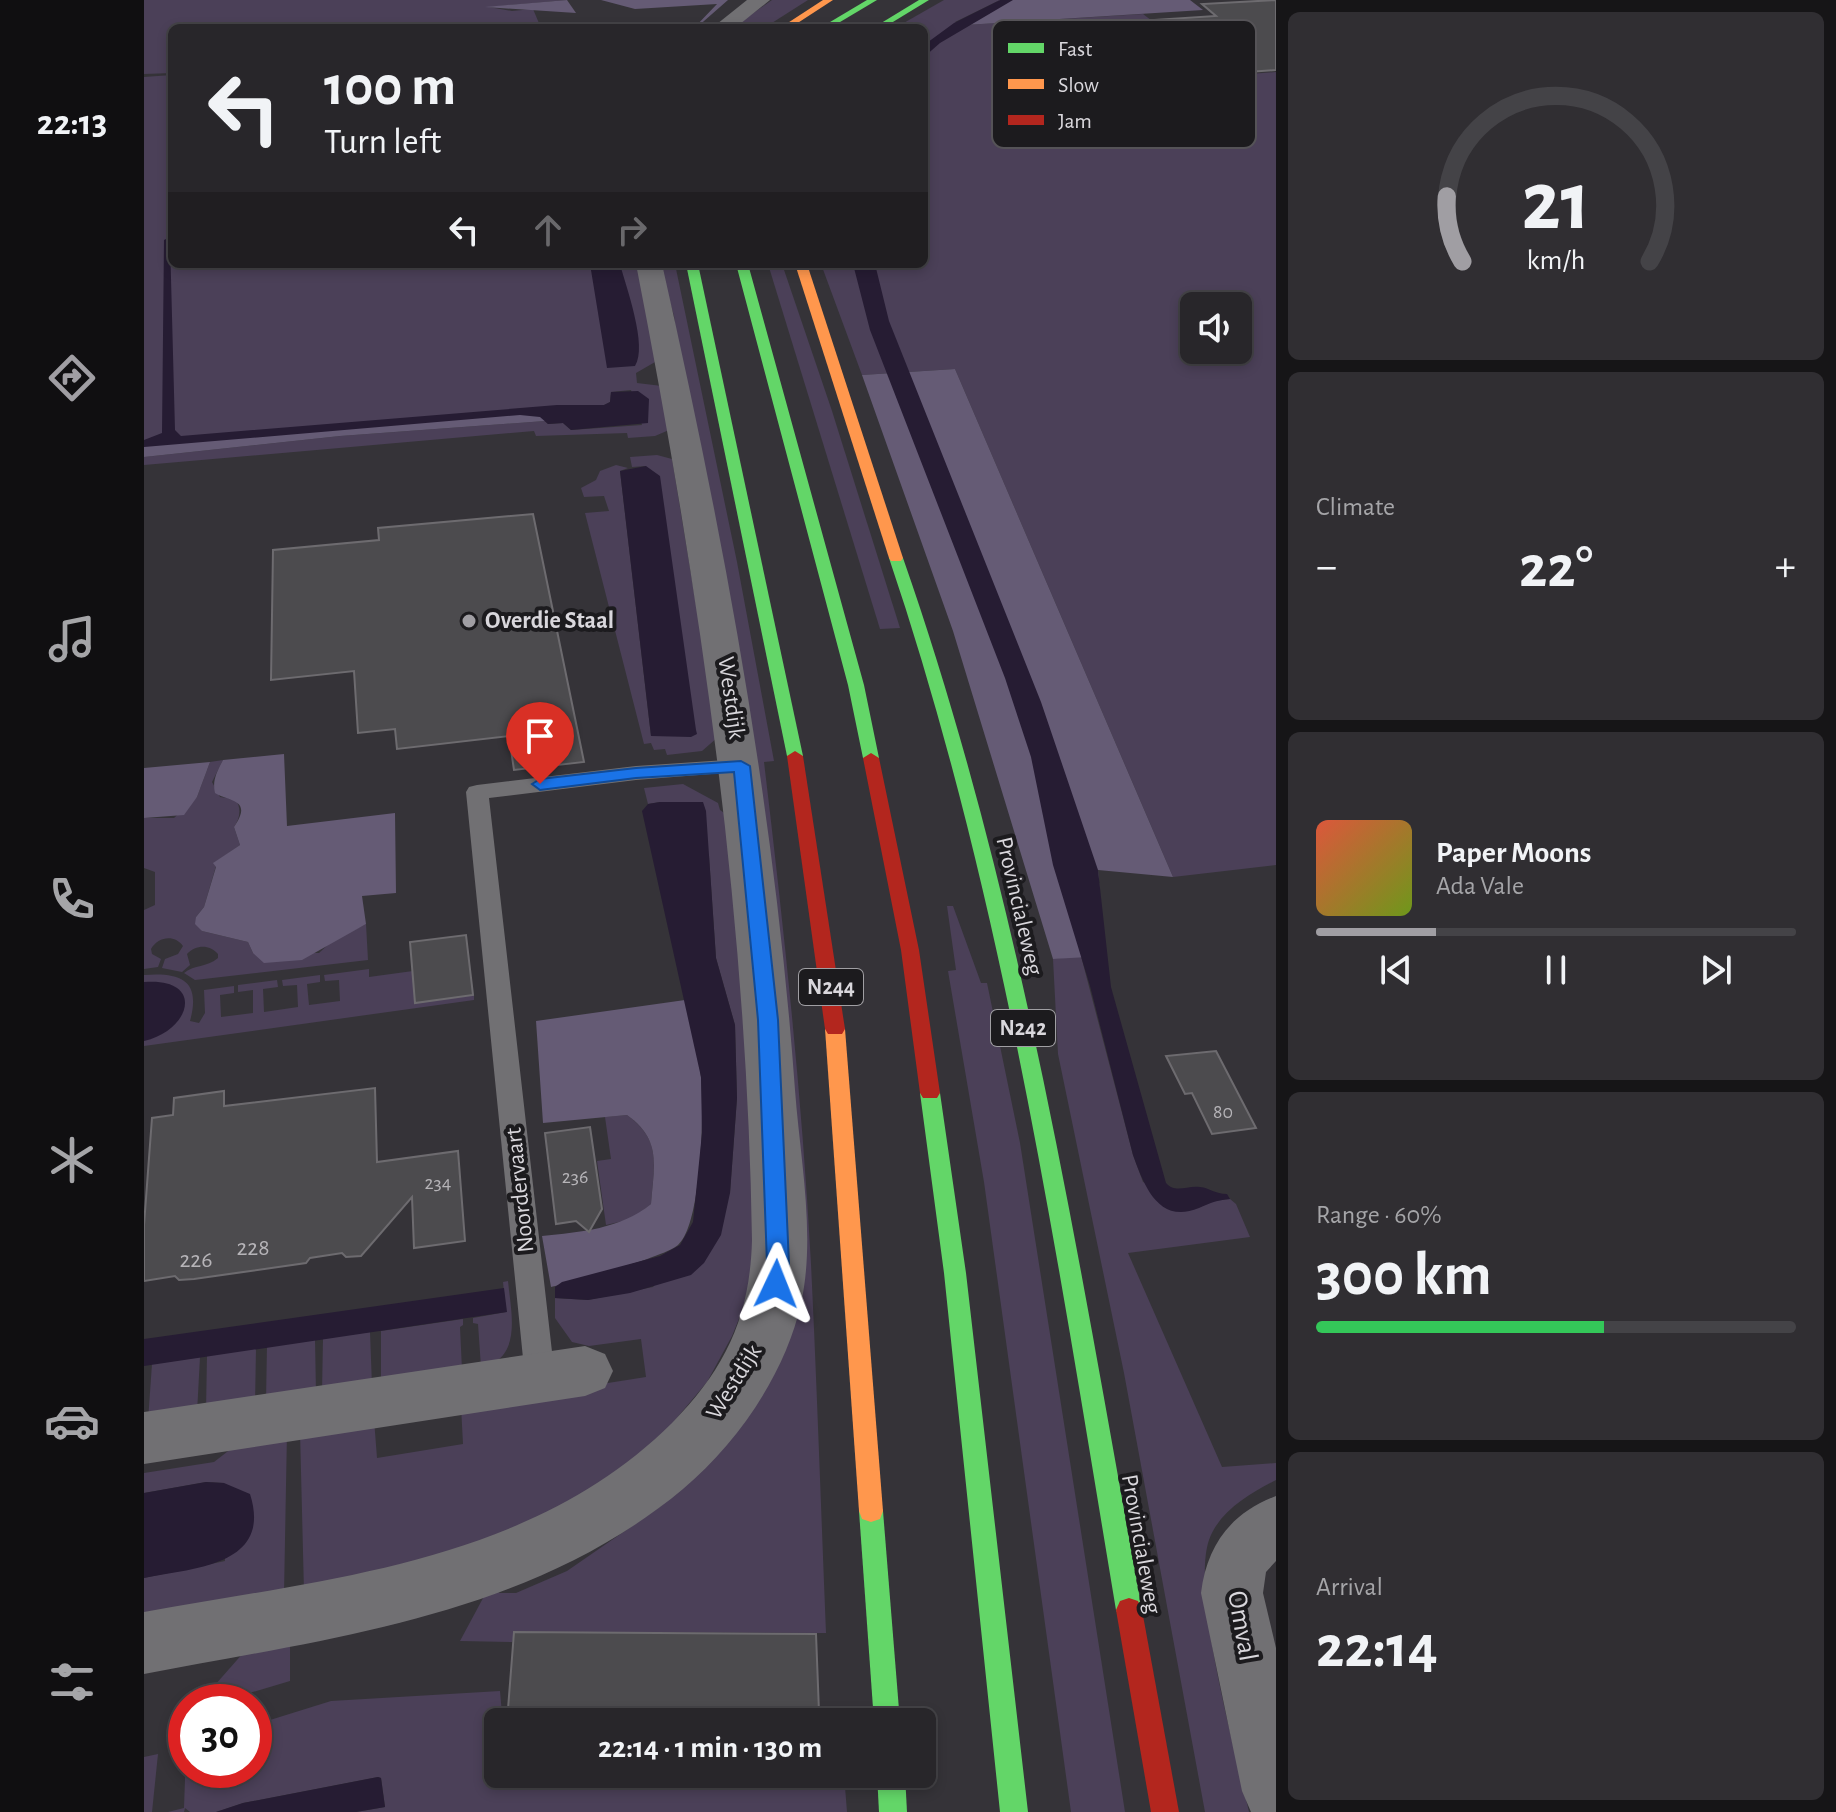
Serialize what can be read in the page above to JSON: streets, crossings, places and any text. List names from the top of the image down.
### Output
{
  "streets": {
    "main road": ["Provincialeweg", "N244", "N242"],
    "street": ["Westdijk", "Omval"],
    "lane": ["Noordervaart"]
  },
  "crossings": [
    ["Westdijk", "Noordervaart"]
  ],
  "places": ["Overdie Staal"],
  "house_numbers": [
    "80",
    "236",
    "234",
    "228",
    "226"
  ],
  "legend": ["Fast", "Slow", "Jam"],
  "page": {
    "tabs": "22:13",
    "turn": ["100 m", "Turn left"],
    "tile": [
      "Climate",
      ["Range · 60%", "300 km"],
      ["Arrival", "22:14"]
    ],
    "heat": ["−", "22°", "+"],
    "song": ["Paper Moons", "Ada Vale"],
    "limit": "30",
    "trip": "22:14 · 1 min · 130 m",
    "gauge": ["21", "km/h"]
  }
}
